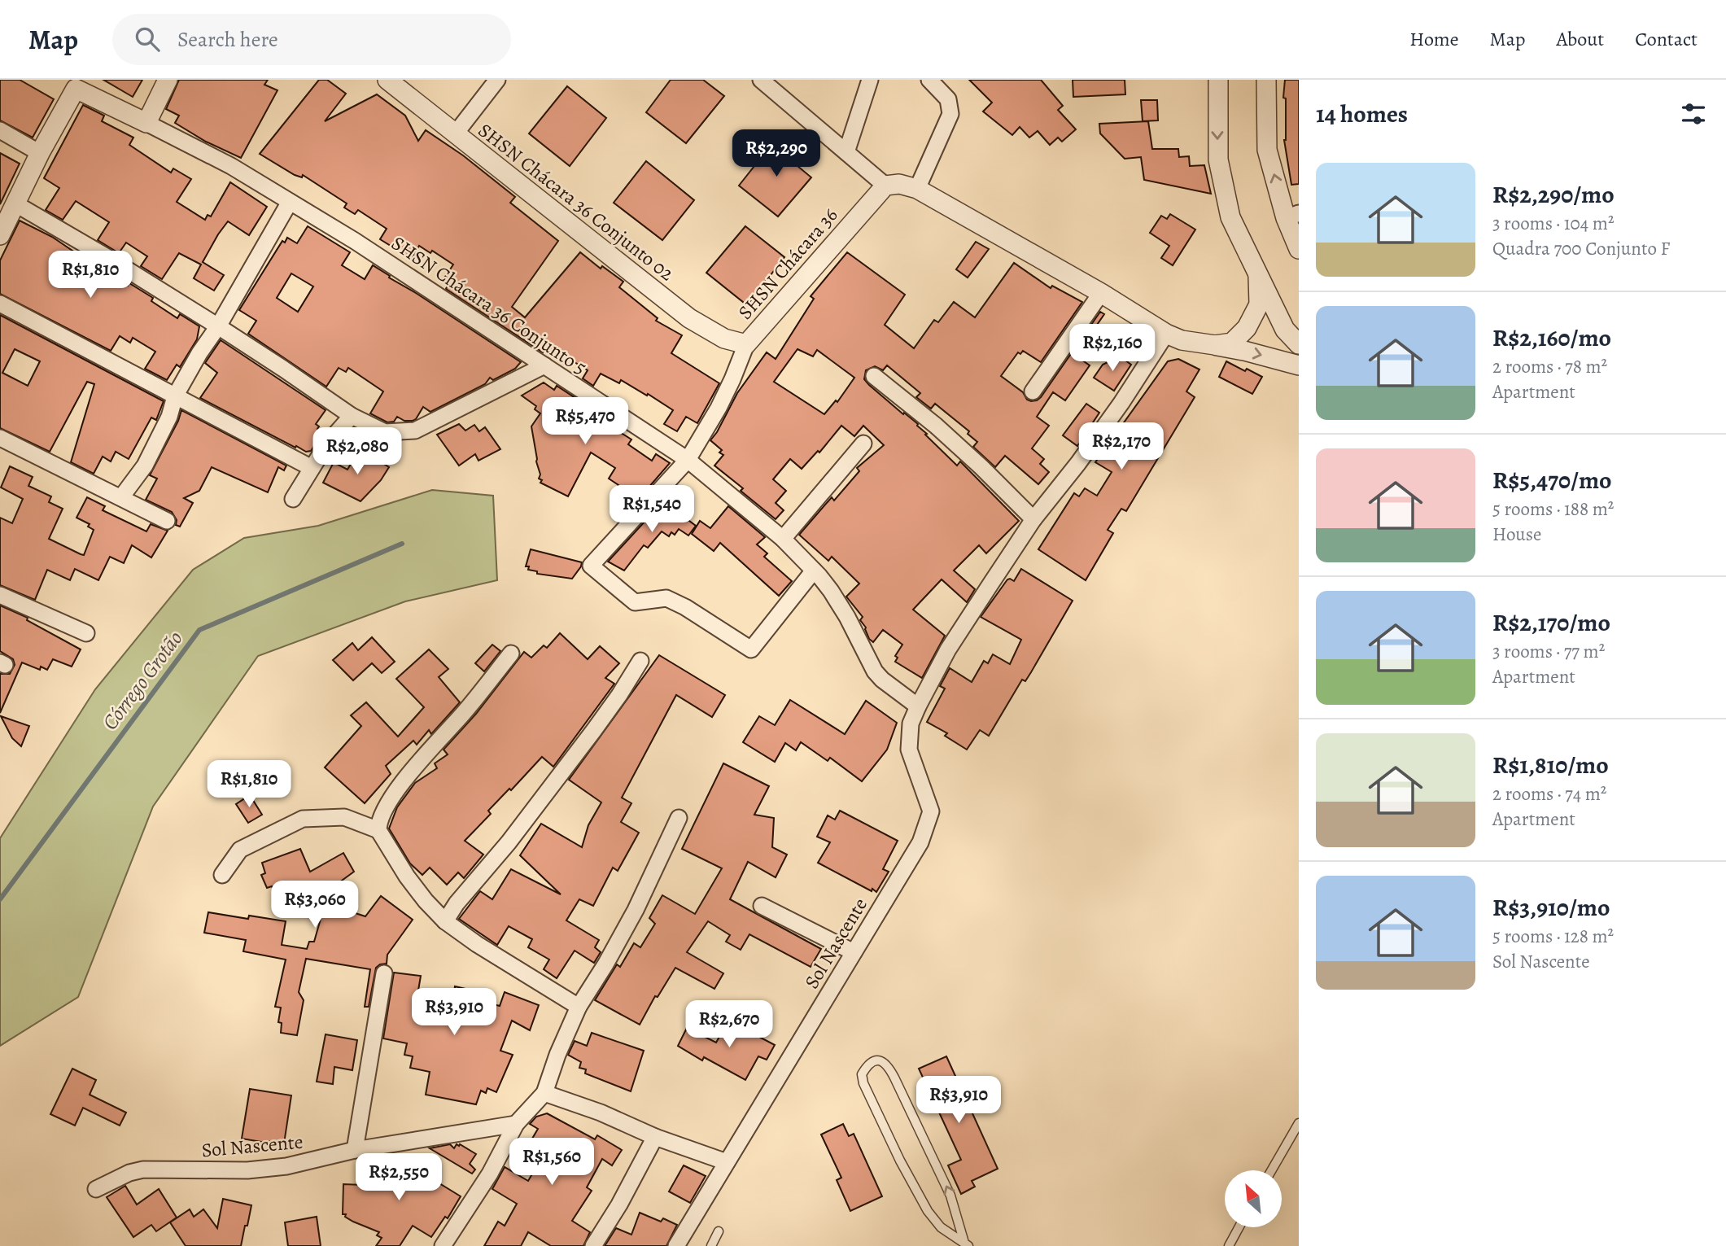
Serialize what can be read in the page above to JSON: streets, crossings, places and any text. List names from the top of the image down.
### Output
{
  "streets": {
    "street": [
      "SHSN Chácara 36 Conjunto 02",
      "SHSN Chácara 36",
      "SHSN Chácara 36 Conjunto 5",
      "Sol Nascente"
    ]
  },
  "crossings": [
    ["SHSN Chácara 36 Conjunto 02", "SHSN Chácara 36"],
    ["SHSN Chácara 36 Conjunto 5", "Sol Nascente"]
  ],
  "water": ["Córrego Grotão"],
  "north": "top left",
  "page": {
    "header": "Map",
    "search": "Search here",
    "nav": [
      "Home",
      "Map",
      "About",
      "Contact"
    ],
    "heading": "14 homes",
    "price": [
      "R$2,290",
      "R$1,810",
      "R$2,160",
      "R$5,470",
      "R$2,170",
      "R$2,080",
      "R$1,540",
      "R$1,810",
      "R$3,060",
      "R$3,910",
      "R$2,670",
      "R$3,910",
      "R$1,560",
      "R$2,550"
    ],
    "list": [
      {
        "name": "R$2,290/mo",
        "note": "3 rooms · 104 m² · Quadra 700 Conjunto F"
      },
      {
        "name": "R$2,160/mo",
        "note": "2 rooms · 78 m² · Apartment"
      },
      {
        "name": "R$5,470/mo",
        "note": "5 rooms · 188 m² · House"
      },
      {
        "name": "R$2,170/mo",
        "note": "3 rooms · 77 m² · Apartment"
      },
      {
        "name": "R$1,810/mo",
        "note": "2 rooms · 74 m² · Apartment"
      },
      {
        "name": "R$3,910/mo",
        "note": "5 rooms · 128 m² · Sol Nascente"
      }
    ]
  }
}
